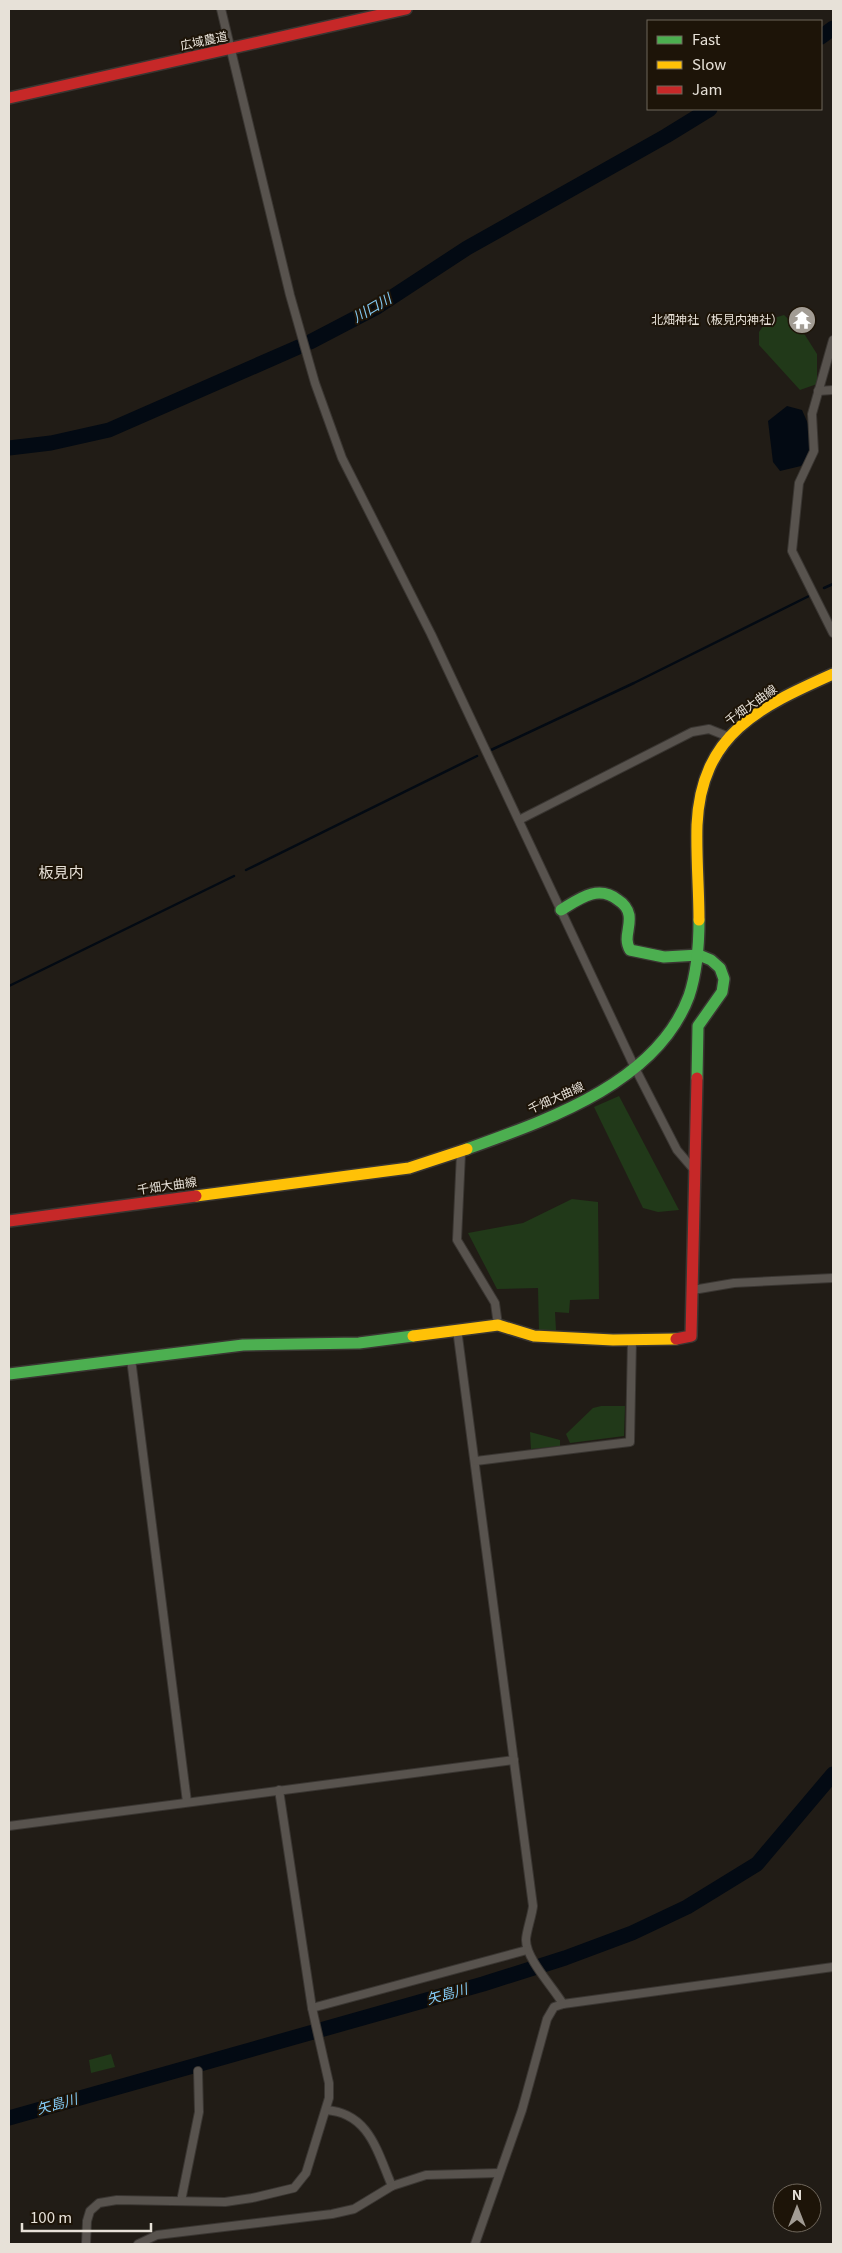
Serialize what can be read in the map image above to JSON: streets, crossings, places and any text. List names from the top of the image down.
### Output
{
  "streets": {
    "street": ["広域農道", "千畑大曲線"]
  },
  "districts": ["板見内"],
  "water": ["川口川", "矢島川"],
  "places": {
    "temple": ["北畑神社（板見内神社）"]
  },
  "legend": ["Fast", "Slow", "Jam"],
  "scale_bar": "100 m",
  "north": "top"
}
